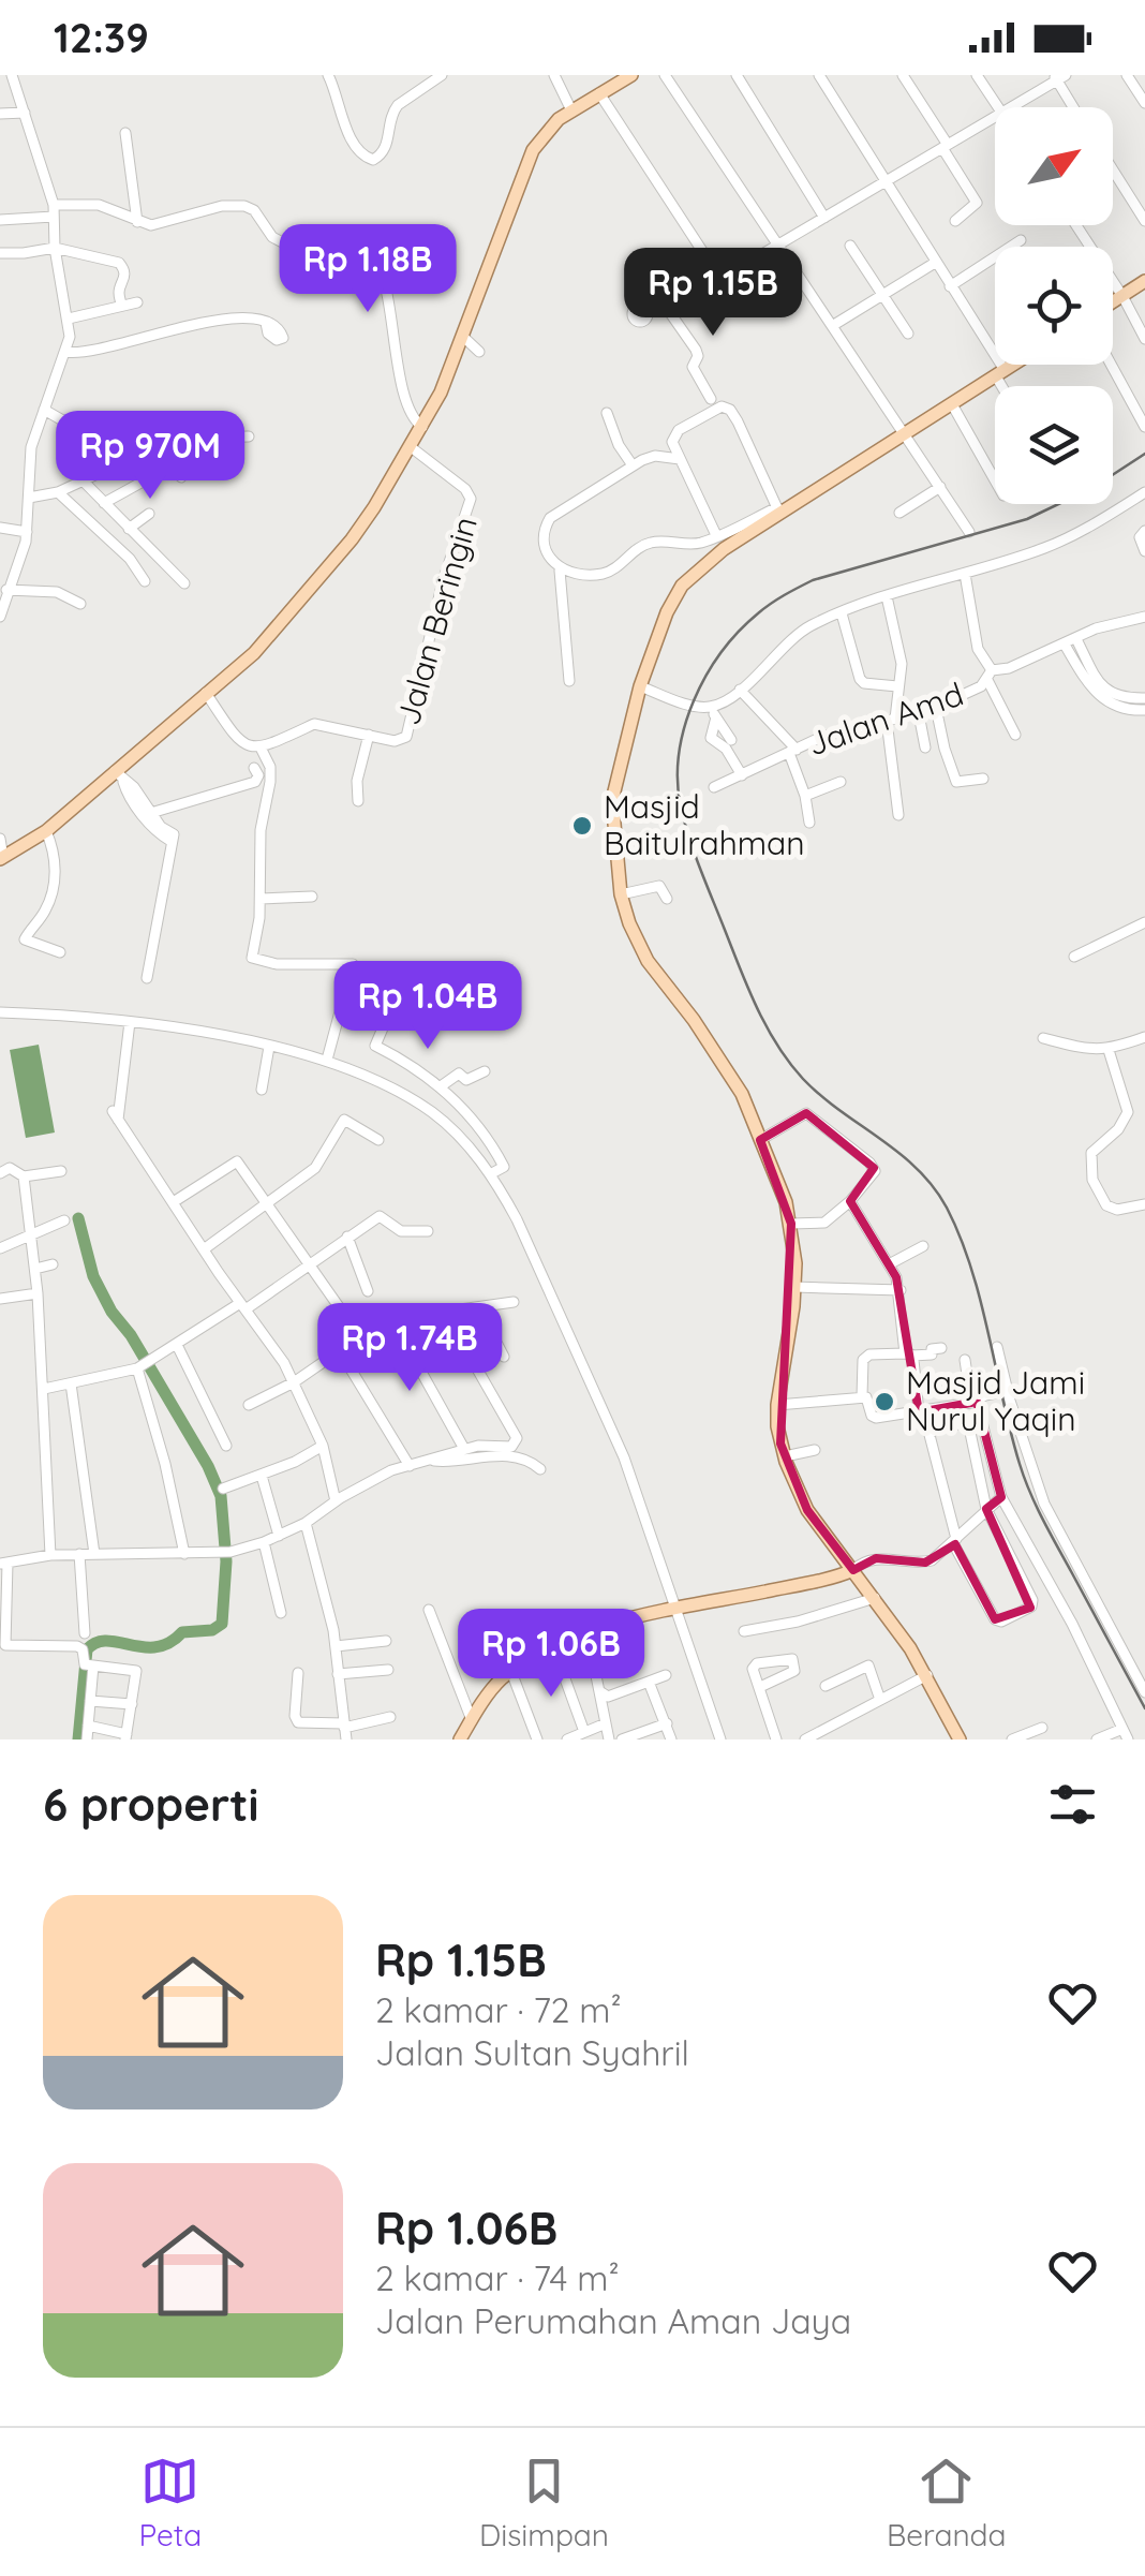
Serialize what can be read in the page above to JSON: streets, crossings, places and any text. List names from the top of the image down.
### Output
{
  "streets": {
    "street": ["Jalan Beringin", "Jalan Amd"]
  },
  "places": ["Masjid Baitulrahman", "Masjid Jami Nurul Yaqin"],
  "north": "top right",
  "page": {
    "status": "12:39",
    "price": [
      "Rp 1.18B",
      "Rp 1.15B",
      "Rp 970M",
      "Rp 1.04B",
      "Rp 1.74B",
      "Rp 1.06B"
    ],
    "heading": "6 properti",
    "list": [
      {
        "name": "Rp 1.15B",
        "note": "2 kamar · 72 m² · Jalan Sultan Syahril"
      },
      {
        "name": "Rp 1.06B",
        "note": "2 kamar · 74 m² · Jalan Perumahan Aman Jaya"
      }
    ],
    "tabs": ["Peta", "Disimpan", "Beranda"]
  }
}
